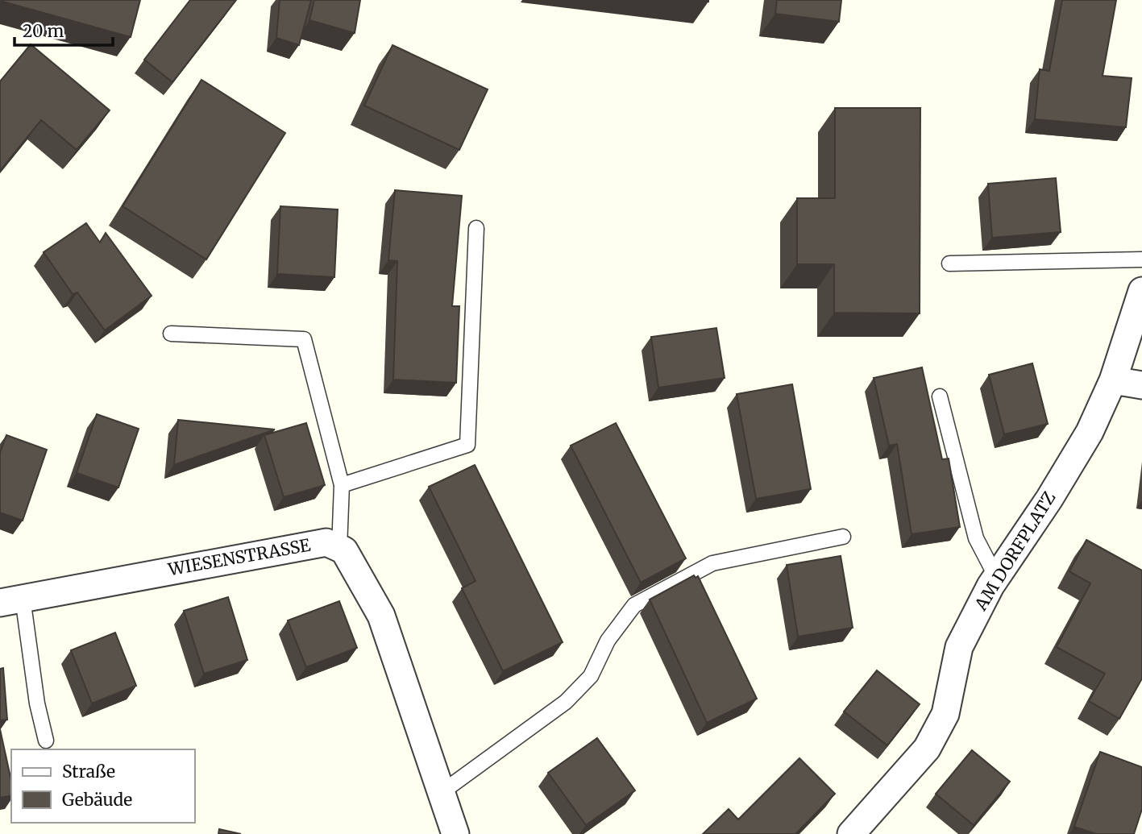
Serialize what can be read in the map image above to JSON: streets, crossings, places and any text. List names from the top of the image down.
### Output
{
  "streets": {
    "street": ["AM DORFPLATZ", "WIESENSTRASSE"]
  },
  "legend": ["Straße", "Gebäude"],
  "scale_bar": "20 m"
}
